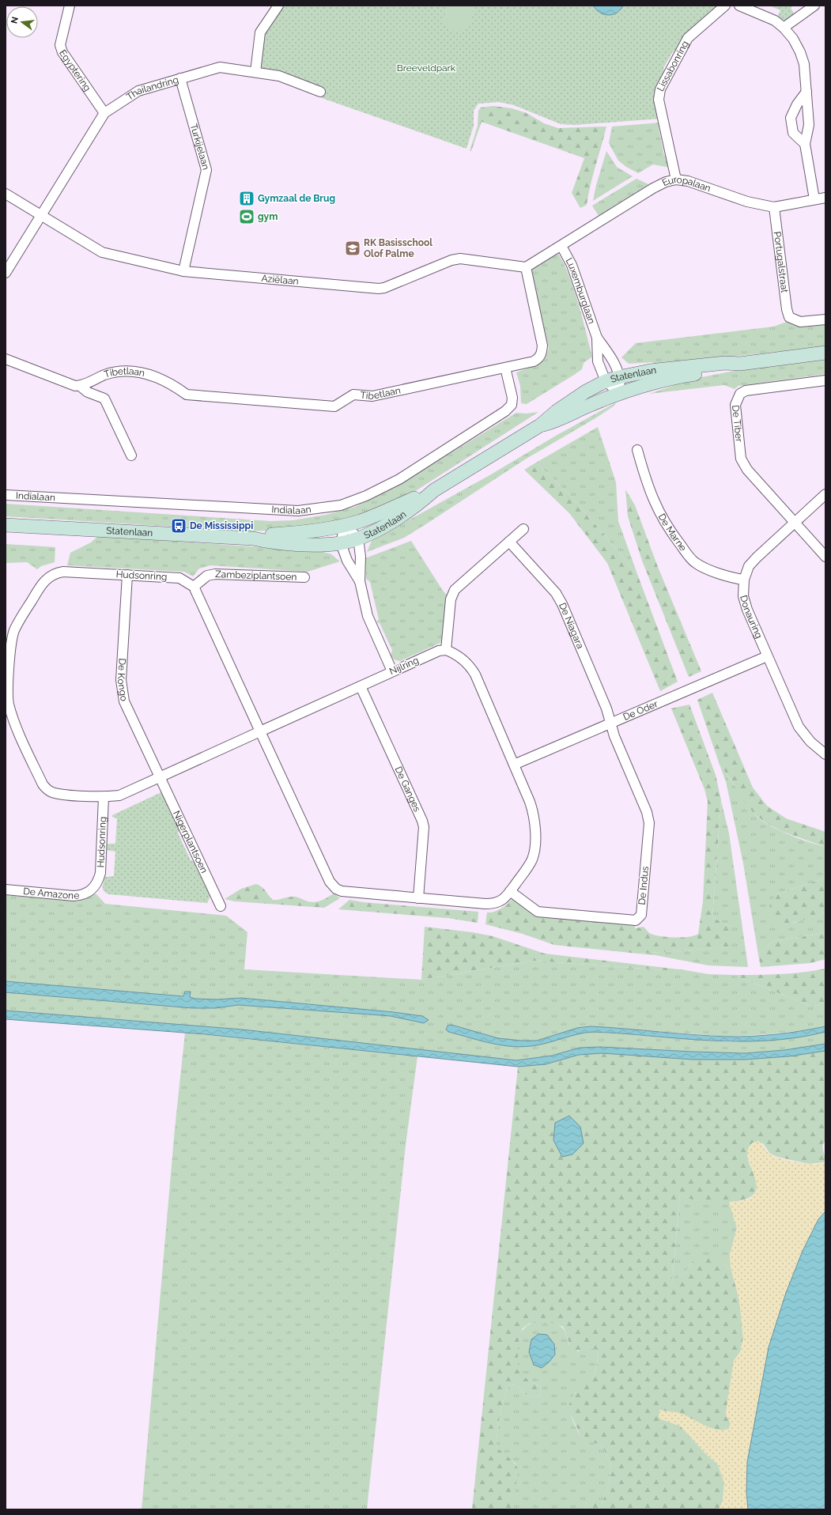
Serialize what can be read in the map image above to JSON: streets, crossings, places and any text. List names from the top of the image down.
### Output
{
  "streets": {
    "main road": ["Statenlaan"],
    "street": [
      "Lissabonring",
      "Egyptering",
      "Thailandring",
      "Turkijelaan",
      "Europalaan",
      "Portugalstraat",
      "Aziëlaan",
      "Luxemburglaan",
      "Tibetlaan",
      "De Tiber",
      "Indialaan",
      "De Marne",
      "Hudsonring",
      "Zambeziplantsoen",
      "Donauring",
      "De Niagara",
      "Nijlring",
      "De Kongo",
      "De Oder",
      "De Ganges",
      "Nigerplantsoen",
      "De Indus",
      "De Amazone"
    ]
  },
  "crossings": [
    ["Lissabonring", "Europalaan"],
    ["Egyptering", "Thailandring"],
    ["Thailandring", "Turkijelaan"],
    ["Thailandring", "Aziëlaan"],
    ["Turkijelaan", "Aziëlaan"],
    ["Europalaan", "Portugalstraat"],
    ["Europalaan", "Luxemburglaan"],
    ["Aziëlaan", "Tibetlaan"],
    ["Luxemburglaan", "Statenlaan"],
    ["Tibetlaan", "Indialaan"],
    ["De Tiber", "Donauring"],
    ["De Marne", "Donauring"],
    ["Hudsonring", "Zambeziplantsoen"],
    ["Hudsonring", "Nijlring"],
    ["Hudsonring", "De Kongo"],
    ["Hudsonring", "Nigerplantsoen"],
    ["Hudsonring", "De Amazone"],
    ["Donauring", "De Oder"],
    ["De Niagara", "De Oder"],
    ["De Niagara", "De Indus"],
    ["Nijlring", "De Ganges"],
    ["De Kongo", "Nigerplantsoen"],
    ["De Oder", "De Indus"]
  ],
  "parks": ["Breeveldpark"],
  "places": {
    "building": ["Gymzaal de Brug"],
    "sports": ["gym"],
    "school or university": ["RK Basisschool Olof Palme"],
    "bus stop": ["De Mississippi"]
  },
  "north": "left"
}
